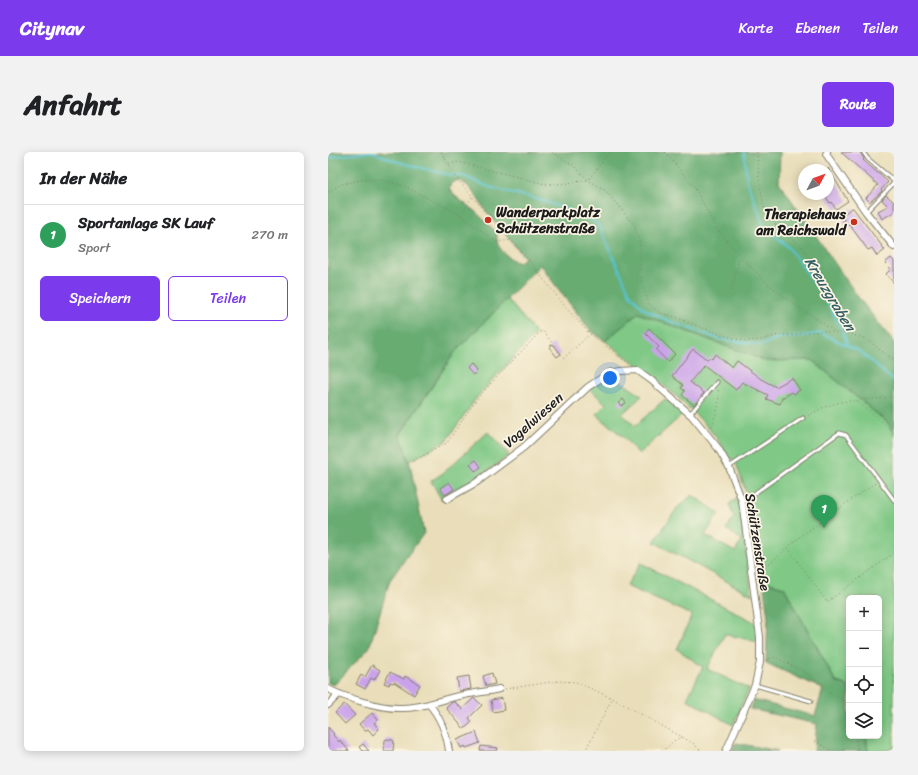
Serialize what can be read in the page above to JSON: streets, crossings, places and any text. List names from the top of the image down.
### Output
{
  "streets": {
    "street": ["Vogelwiesen", "Schützenstraße"]
  },
  "crossings": [
    ["Vogelwiesen", "Schützenstraße"]
  ],
  "water": ["Kreuzgraben"],
  "places": ["Wanderparkplatz Schützenstraße", "Therapiehaus am Reichswald"],
  "north": "top right",
  "page": {
    "header": "Citynav",
    "nav": ["Karte", "Ebenen", "Teilen"],
    "title": "Anfahrt",
    "buttons": [
      "Route",
      ["Speichern", "Teilen"]
    ],
    "heading": "In der Nähe",
    "list": [
      {
        "mark": "1",
        "name": "Sportanlage SK Lauf",
        "note": "Sport",
        "value": "270 m"
      }
    ],
    "pins": "1",
    "map_buttons": ["+", "−"]
  }
}
